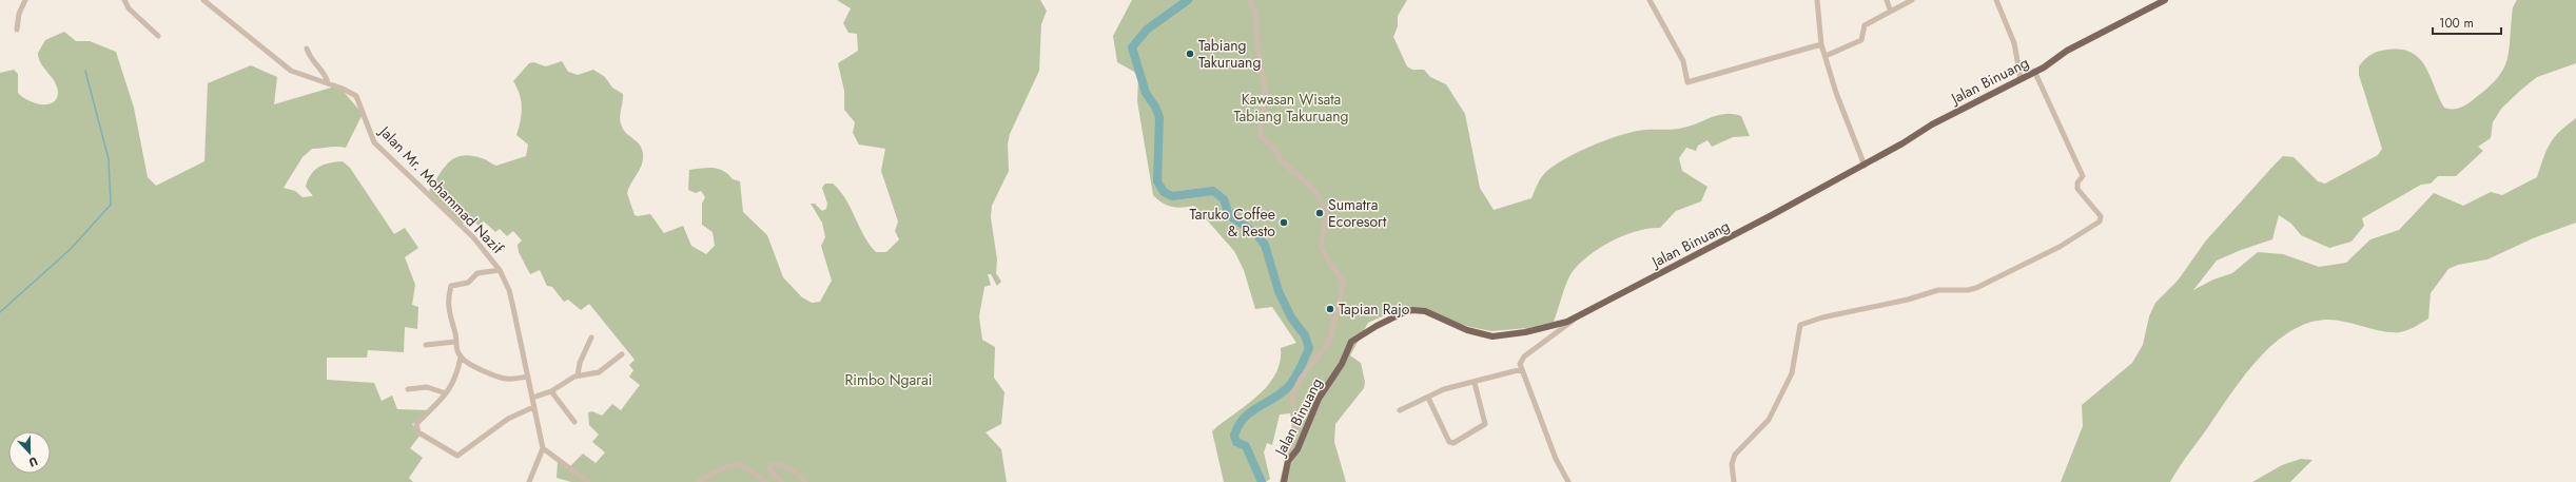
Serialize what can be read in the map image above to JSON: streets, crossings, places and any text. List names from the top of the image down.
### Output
{
  "streets": {
    "main road": ["Jalan Binuang"],
    "street": ["Jalan Mr. Mohammad Nazif"]
  },
  "parks": ["Kawasan Wisata Tabiang Takuruang", "Rimbo Ngarai"],
  "places": [
    "Tabiang Takuruang",
    "Sumatra Ecoresort",
    "Taruko Coffee & Resto",
    "Tapian Rajo"
  ],
  "scale_bar": "100 m",
  "north": "bottom"
}
